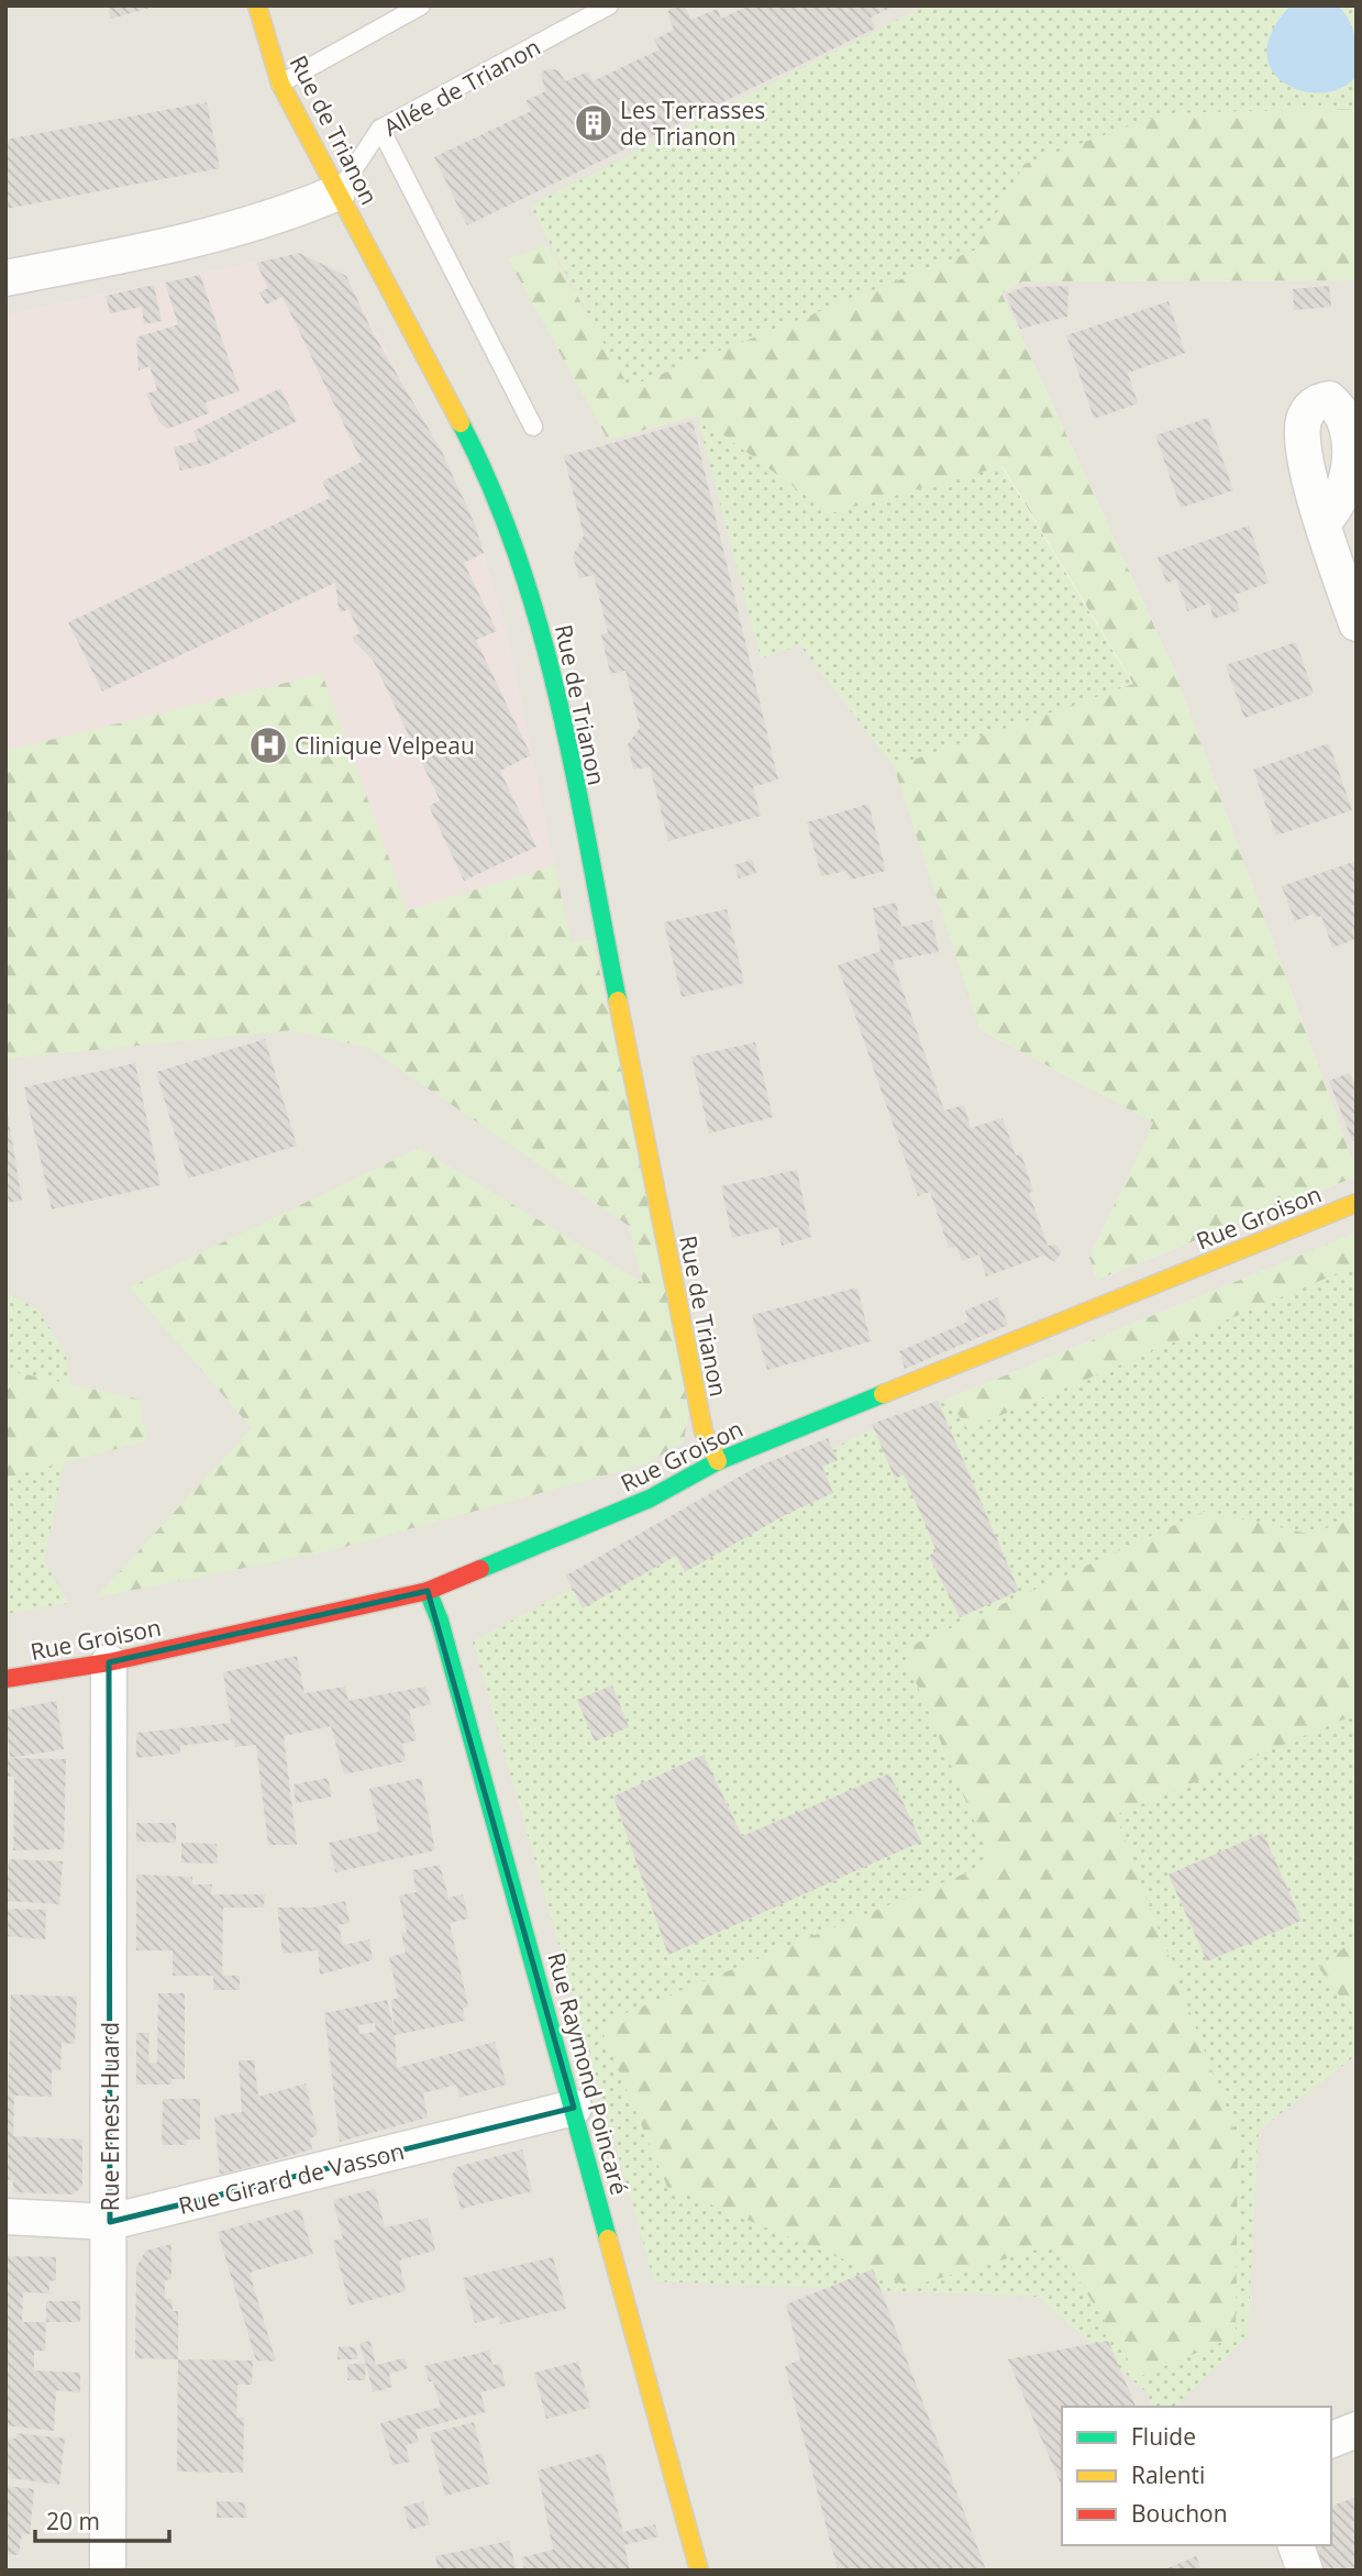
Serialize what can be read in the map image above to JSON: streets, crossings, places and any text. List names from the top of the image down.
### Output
{
  "streets": {
    "street": [
      "Rue de Trianon",
      "Rue Groison",
      "Rue Raymond Poincaré",
      "Rue Ernest Huard",
      "Rue Girard de Vasson"
    ],
    "lane": ["Allée de Trianon"]
  },
  "crossings": [
    ["Allée de Trianon", "Rue de Trianon"],
    ["Rue de Trianon", "Rue Groison"],
    ["Rue Groison", "Rue Raymond Poincaré"],
    ["Rue Groison", "Rue Ernest Huard"],
    ["Rue Raymond Poincaré", "Rue Girard de Vasson"],
    ["Rue Ernest Huard", "Rue Girard de Vasson"]
  ],
  "places": {
    "building": ["Les Terrasses de Trianon"],
    "hospital": ["Clinique Velpeau"]
  },
  "legend": ["Fluide", "Ralenti", "Bouchon"],
  "scale_bar": "20 m"
}
